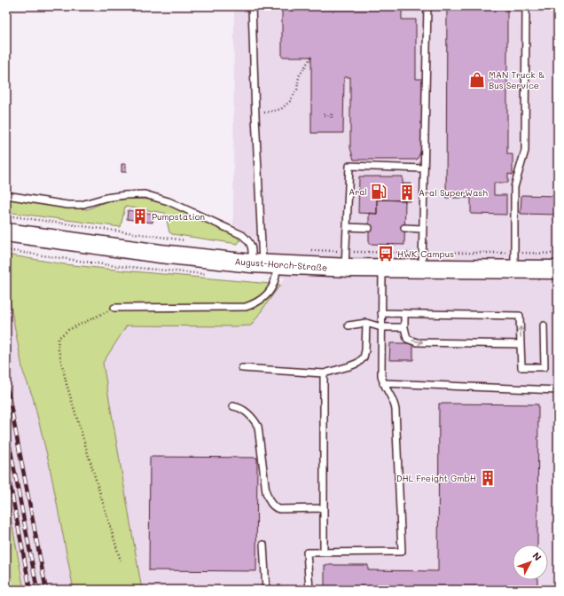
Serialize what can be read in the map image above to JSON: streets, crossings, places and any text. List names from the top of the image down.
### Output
{
  "streets": {
    "main road": ["August-Horch-Straße"]
  },
  "places": {
    "shop": ["MAN Truck & Bus Service"],
    "fuel station": ["Aral"],
    "building": ["Aral SuperWash", "Pumpstation", "DHL Freight GmbH"],
    "bus stop": ["HWK-Campus"]
  },
  "house_numbers": ["1-3"],
  "north": "top right"
}
